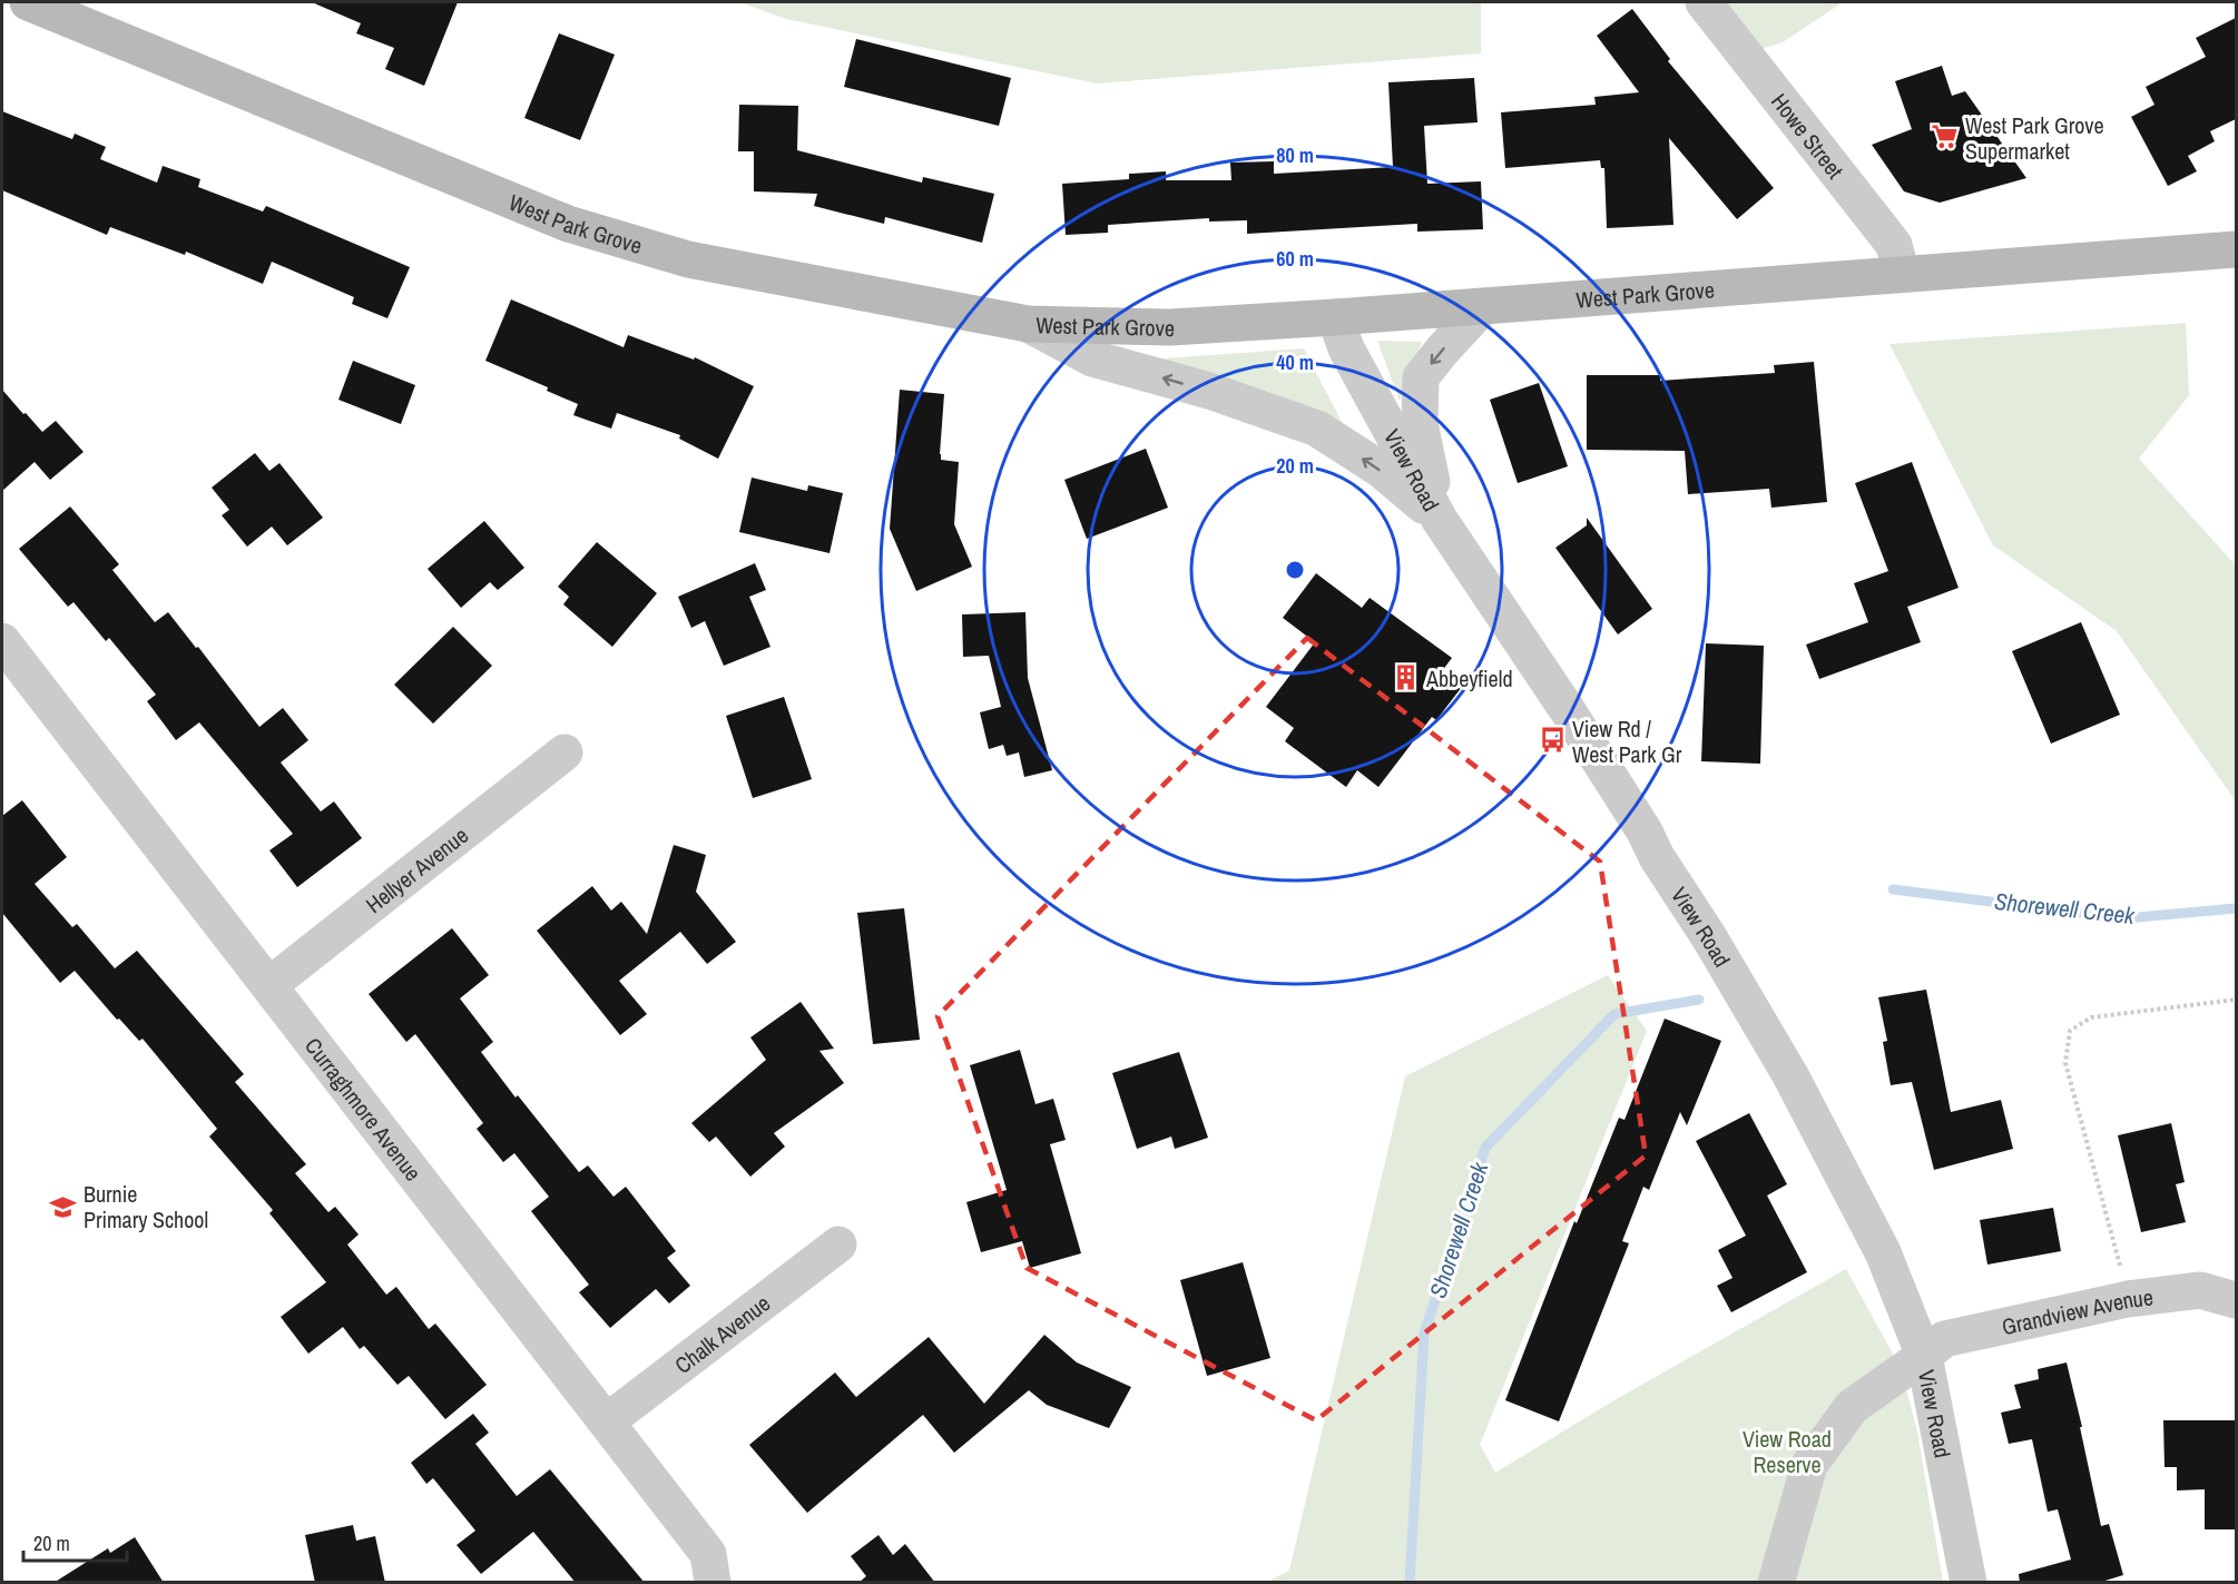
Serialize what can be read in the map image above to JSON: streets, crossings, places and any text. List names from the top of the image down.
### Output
{
  "streets": {
    "main road": ["West Park Grove"],
    "street": [
      "Howe Street",
      "View Road",
      "Hellyer Avenue",
      "Curraghmore Avenue",
      "Grandview Avenue",
      "Chalk Avenue"
    ]
  },
  "crossings": [
    ["Howe Street", "West Park Grove"],
    ["West Park Grove", "View Road"],
    ["View Road", "Grandview Avenue"],
    ["Hellyer Avenue", "Curraghmore Avenue"],
    ["Curraghmore Avenue", "Chalk Avenue"]
  ],
  "water": ["Shorewell Creek"],
  "parks": ["View Road Reserve"],
  "places": {
    "supermarket": ["West Park Grove Supermarket"],
    "building": ["Abbeyfield"],
    "bus stop": ["View Rd / West Park Gr"],
    "school or university": ["Burnie Primary School"]
  },
  "scale_bar": "20 m",
  "rings": [
    "80 m",
    "60 m",
    "40 m",
    "20 m"
  ]
}
